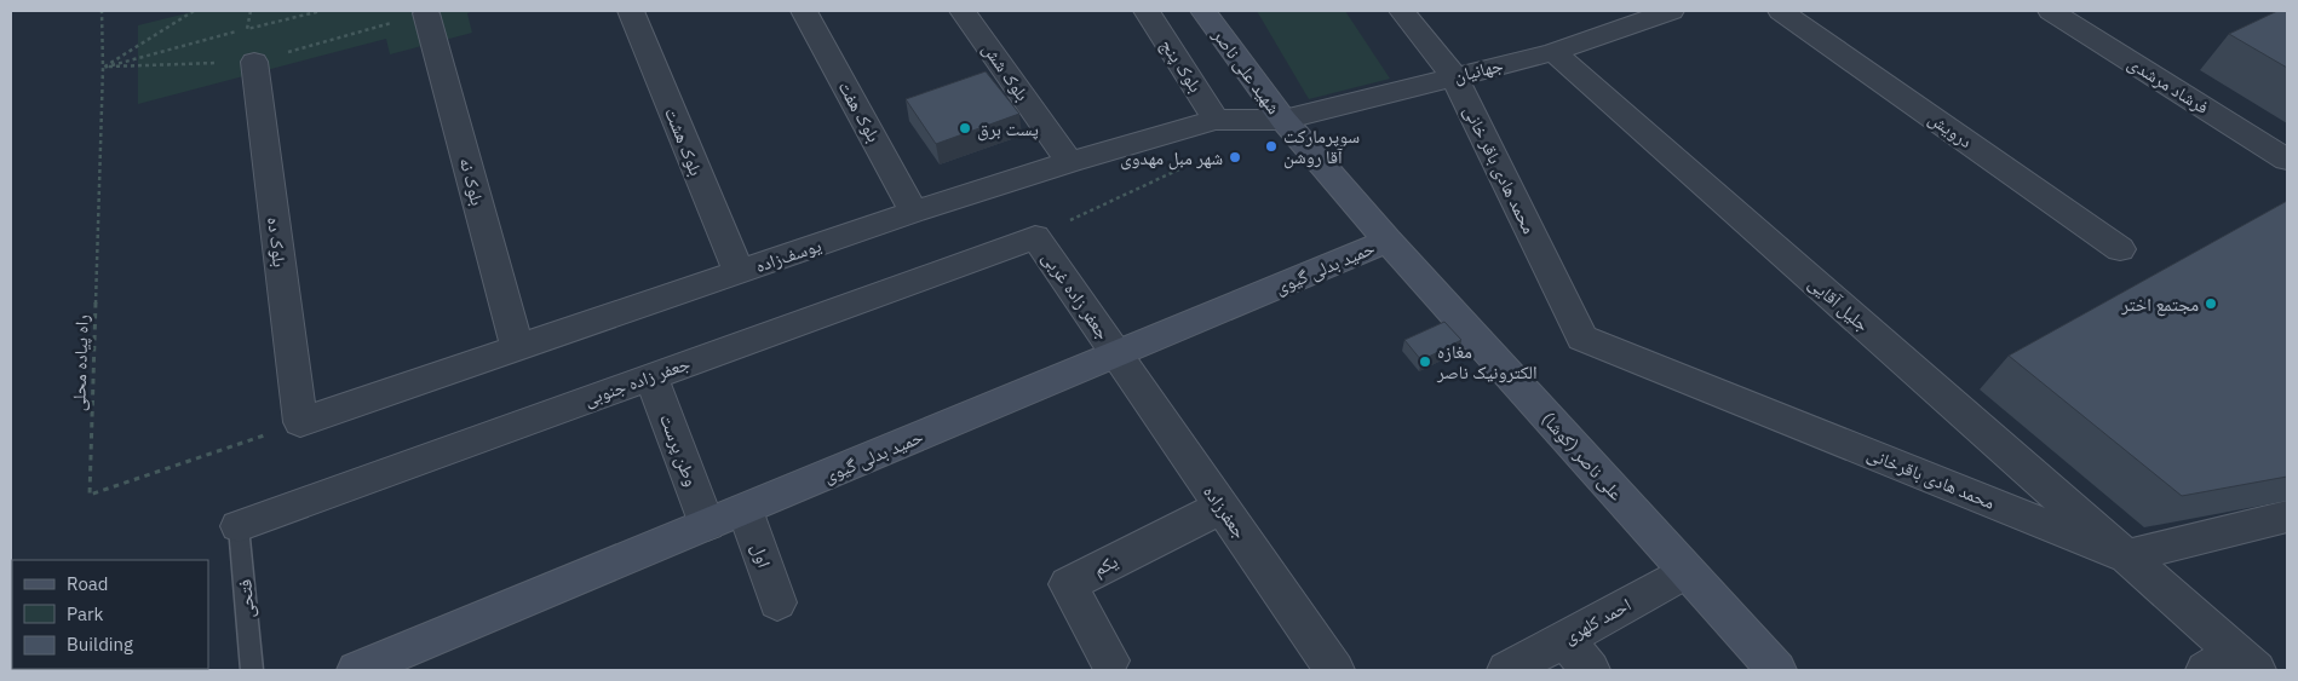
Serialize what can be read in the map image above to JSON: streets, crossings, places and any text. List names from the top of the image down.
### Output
{
  "streets": {
    "street": [
      "بلوک پنج",
      "جهانیان",
      "بلوک شش",
      "شهید علی ناصر",
      "فرشاد مرشدی",
      "بلوک هفت",
      "درویش",
      "بلوک هشت",
      "محمد هادی باقر خانی",
      "بلوک نه",
      "بلوک ده",
      "یوسف‌زاده",
      "حمید بدلی گیوی",
      "جعفر زاده غربی",
      "جلیل آقایی",
      "جعفر زاده جنوبی",
      "وطن پرست",
      "علی ناصر (کوشا)",
      "محمد هادی باقرخانی",
      "جعفرزاده",
      "اول",
      "یکم",
      "احمد کلهری"
    ],
    "lane": ["فتحی"],
    "path": ["راه پیاده محلی"]
  },
  "crossings": [
    ["بلوک پنج", "یوسف‌زاده"],
    ["جهانیان", "شهید علی ناصر"],
    ["جهانیان", "محمد هادی باقر خانی"],
    ["جهانیان", "یوسف‌زاده"],
    ["جهانیان", "جلیل آقایی"],
    ["بلوک شش", "یوسف‌زاده"],
    ["شهید علی ناصر", "یوسف‌زاده"],
    ["شهید علی ناصر", "حمید بدلی گیوی"],
    ["شهید علی ناصر", "علی ناصر (کوشا)"],
    ["بلوک هفت", "یوسف‌زاده"],
    ["بلوک هشت", "یوسف‌زاده"],
    ["محمد هادی باقر خانی", "محمد هادی باقرخانی"],
    ["بلوک نه", "یوسف‌زاده"],
    ["بلوک ده", "یوسف‌زاده"],
    ["بلوک ده", "راه پیاده محلی"],
    ["یوسف‌زاده", "راه پیاده محلی"],
    ["حمید بدلی گیوی", "جعفر زاده غربی"],
    ["حمید بدلی گیوی", "وطن پرست"],
    ["حمید بدلی گیوی", "علی ناصر (کوشا)"],
    ["حمید بدلی گیوی", "جعفرزاده"],
    ["حمید بدلی گیوی", "اول"],
    ["جعفر زاده غربی", "جعفر زاده جنوبی"],
    ["جعفر زاده غربی", "جعفرزاده"],
    ["جلیل آقایی", "محمد هادی باقرخانی"],
    ["جعفر زاده جنوبی", "وطن پرست"],
    ["جعفر زاده جنوبی", "فتحی"],
    ["علی ناصر (کوشا)", "احمد کلهری"],
    ["جعفرزاده", "یکم"]
  ],
  "places": [
    "پست برق",
    "سوپرمارکت آقا روشن",
    "شهر مبل مهدوی",
    "مجتمع اختر",
    "مغازه الکترونیک ناصر"
  ],
  "legend": ["Road", "Park", "Building"]
}
